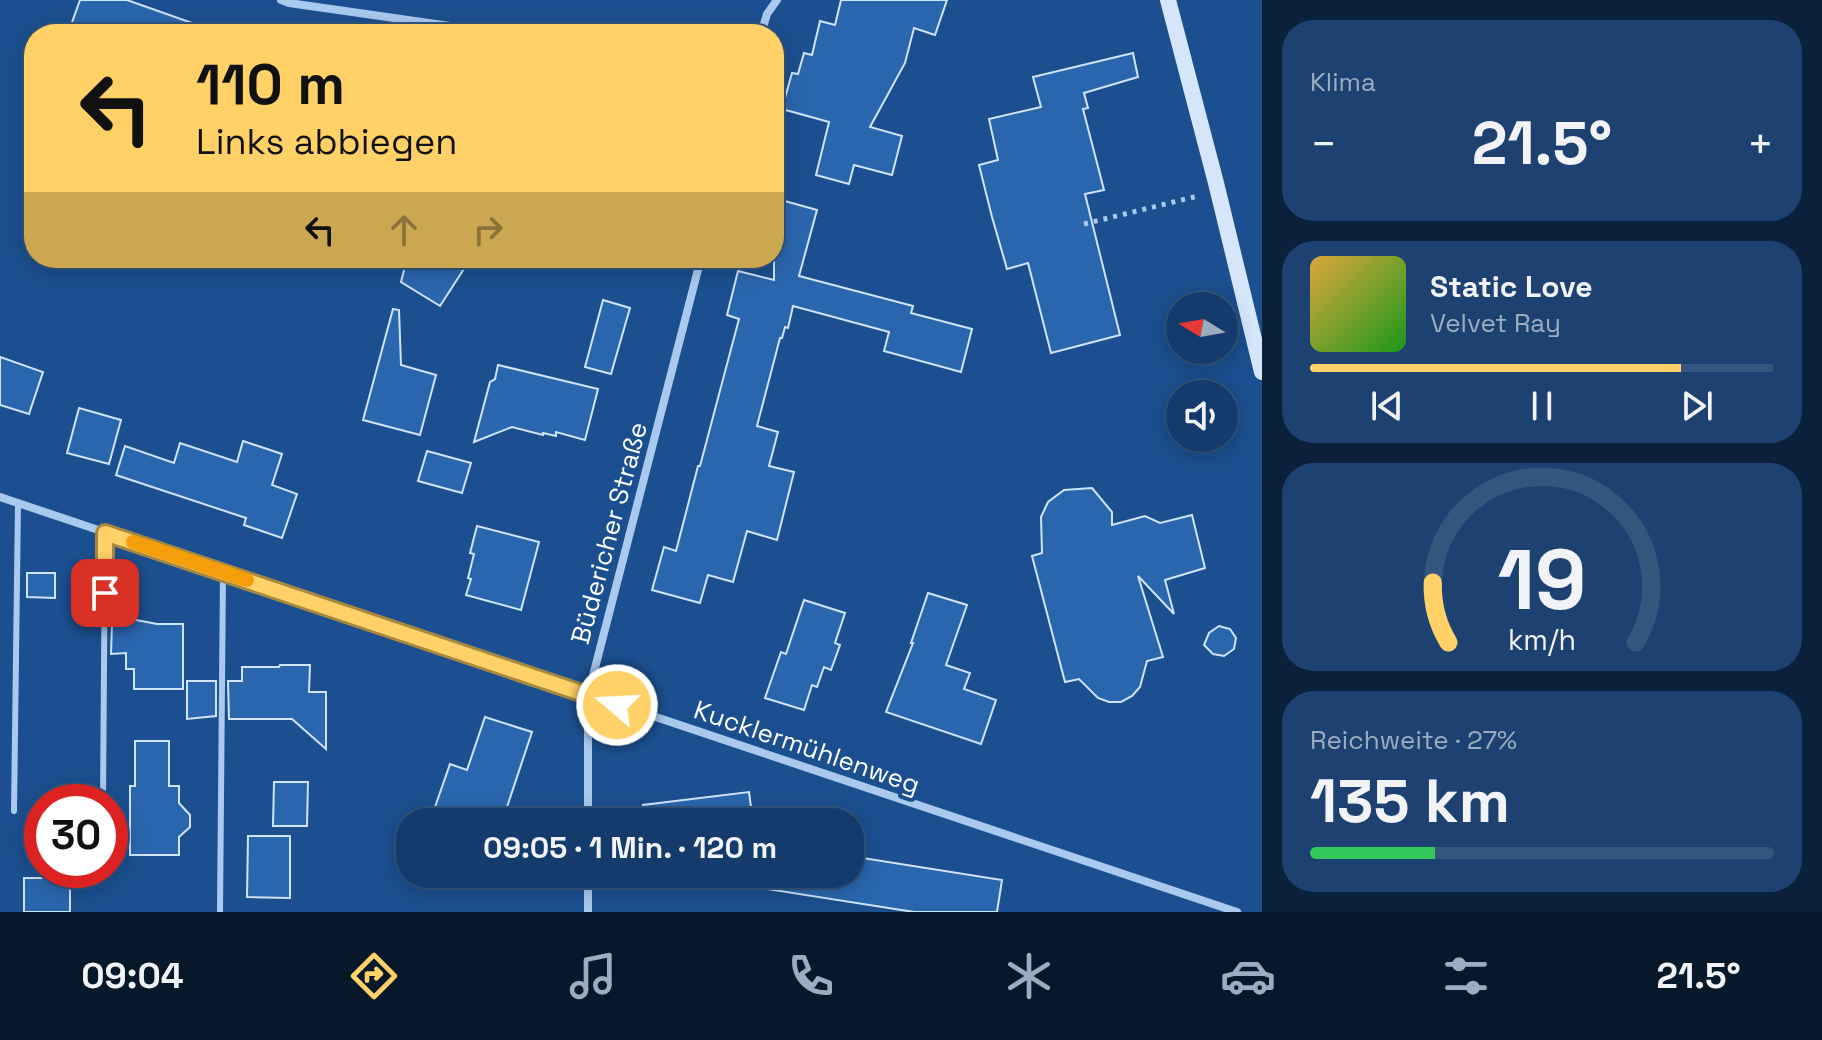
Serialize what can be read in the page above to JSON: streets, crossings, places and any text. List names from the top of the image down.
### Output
{
  "streets": {
    "street": ["Büdericher Straße", "Kucklermühlenweg"]
  },
  "crossings": [
    ["Büdericher Straße", "Kucklermühlenweg"]
  ],
  "north": "left",
  "page": {
    "tile": [
      "Klima",
      ["Reichweite · 27%", "135 km"]
    ],
    "turn": ["110 m", "Links abbiegen"],
    "heat": ["−", "21.5°", "+"],
    "song": ["Static Love", "Velvet Ray"],
    "limit": "30",
    "trip": "09:05 · 1 Min. · 120 m",
    "tabs": ["09:04", "21.5°"],
    "gauge": ["19", "km/h"]
  }
}
